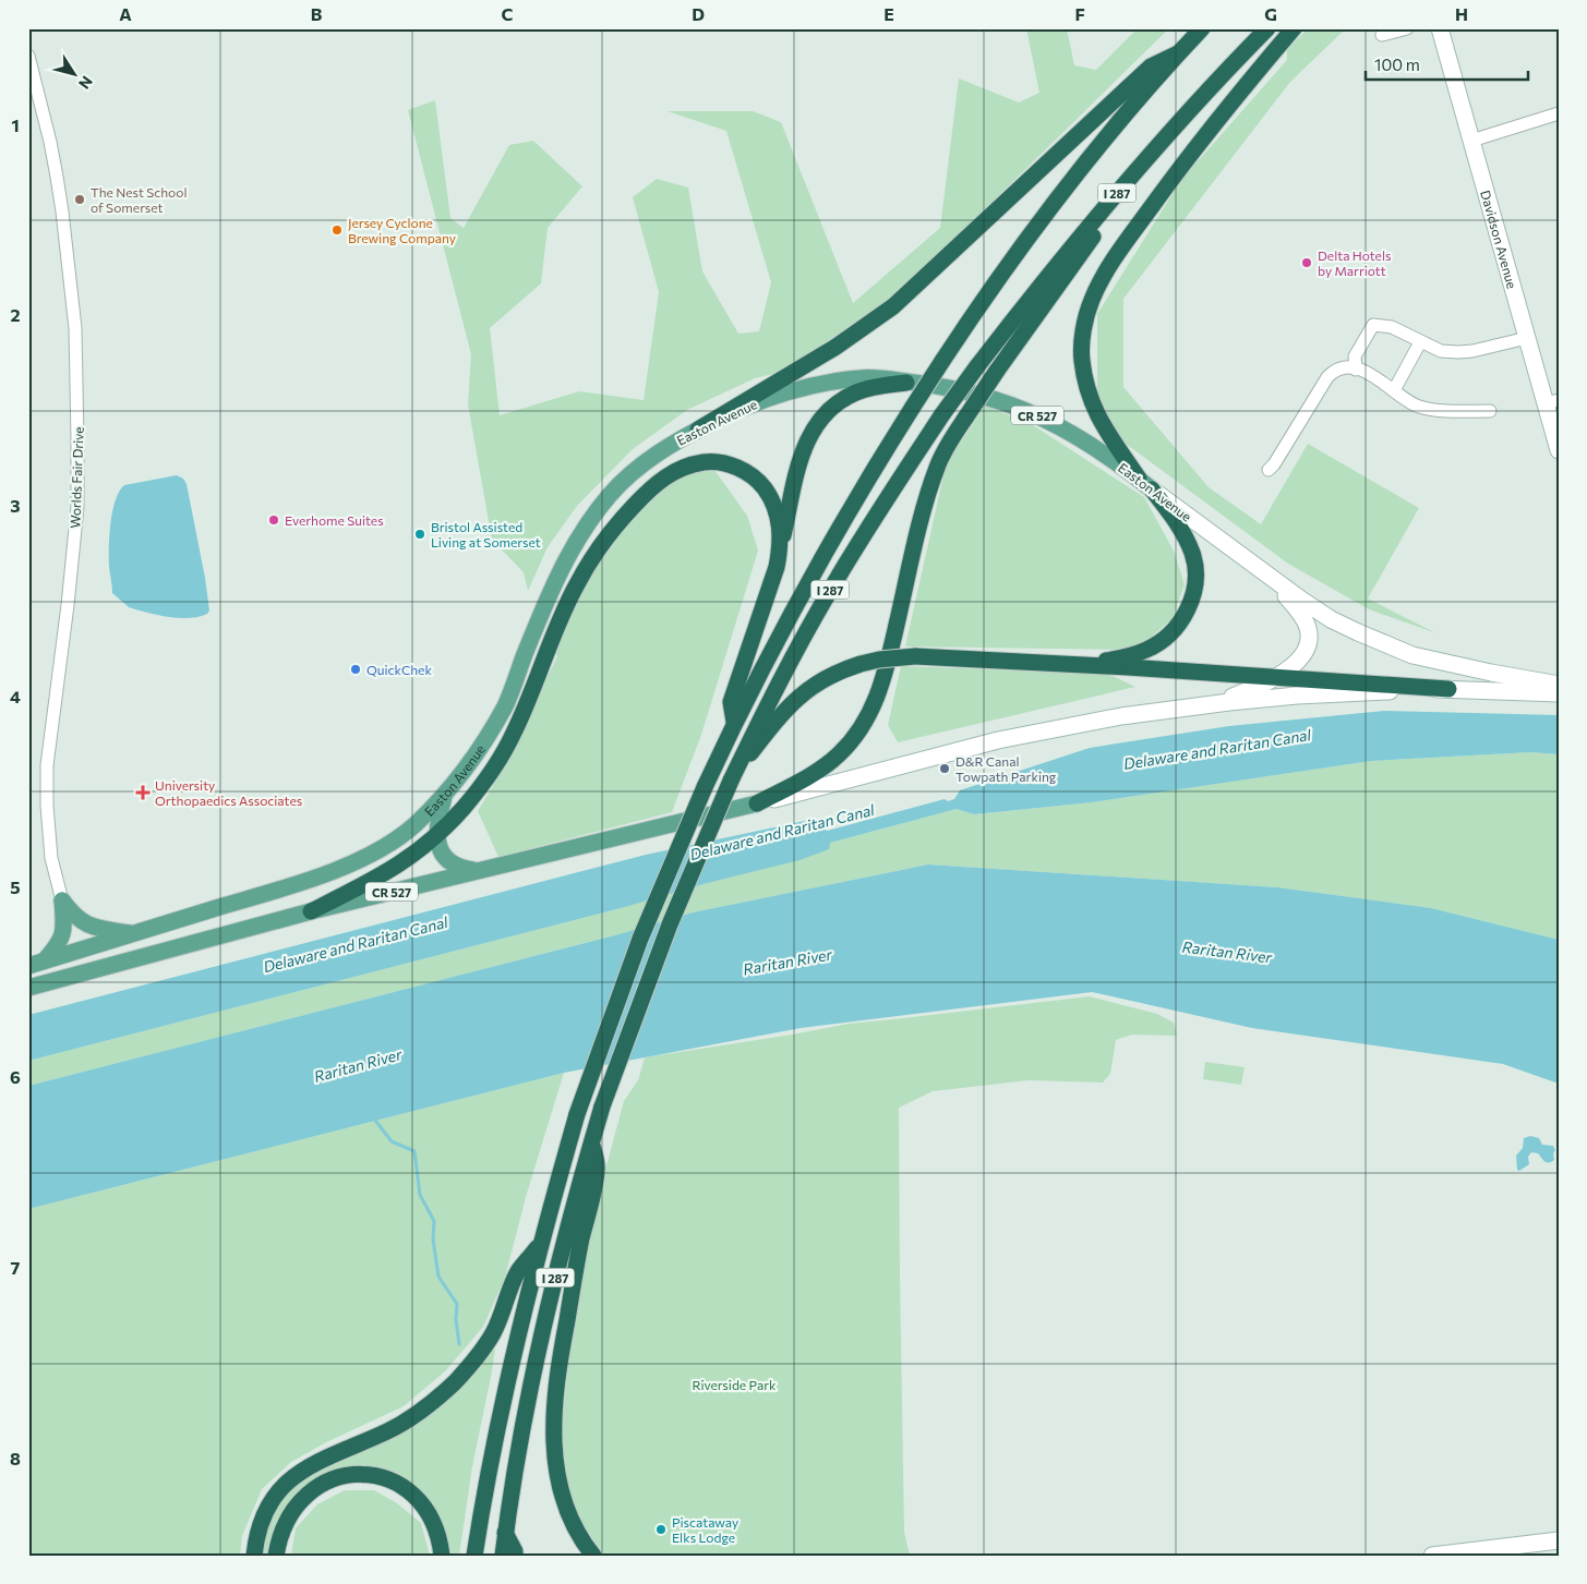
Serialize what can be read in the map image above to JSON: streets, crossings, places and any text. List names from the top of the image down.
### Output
{
  "streets": {
    "highway": ["I 287"],
    "main road": ["Davidson Avenue", "CR 527", "Easton Avenue"],
    "street": ["Worlds Fair Drive"]
  },
  "water": ["Delaware and Raritan Canal", "Raritan River"],
  "parks": ["Riverside Park"],
  "places": {
    "other": [
      "The Nest School of Somerset",
      "Jersey Cyclone Brewing Company",
      "Delta Hotels by Marriott",
      "Everhome Suites",
      "Bristol Assisted Living at Somerset",
      "QuickChek",
      "D&R Canal Towpath Parking",
      "Piscataway Elks Lodge"
    ],
    "health": ["University Orthopaedics Associates"]
  },
  "scale_bar": "100 m",
  "north": "bottom right",
  "grid": {
    "columns": [
      "A",
      "B",
      "C",
      "D",
      "E",
      "F",
      "G",
      "H"
    ],
    "rows": [
      "1",
      "2",
      "3",
      "4",
      "5",
      "6",
      "7",
      "8"
    ]
  }
}
